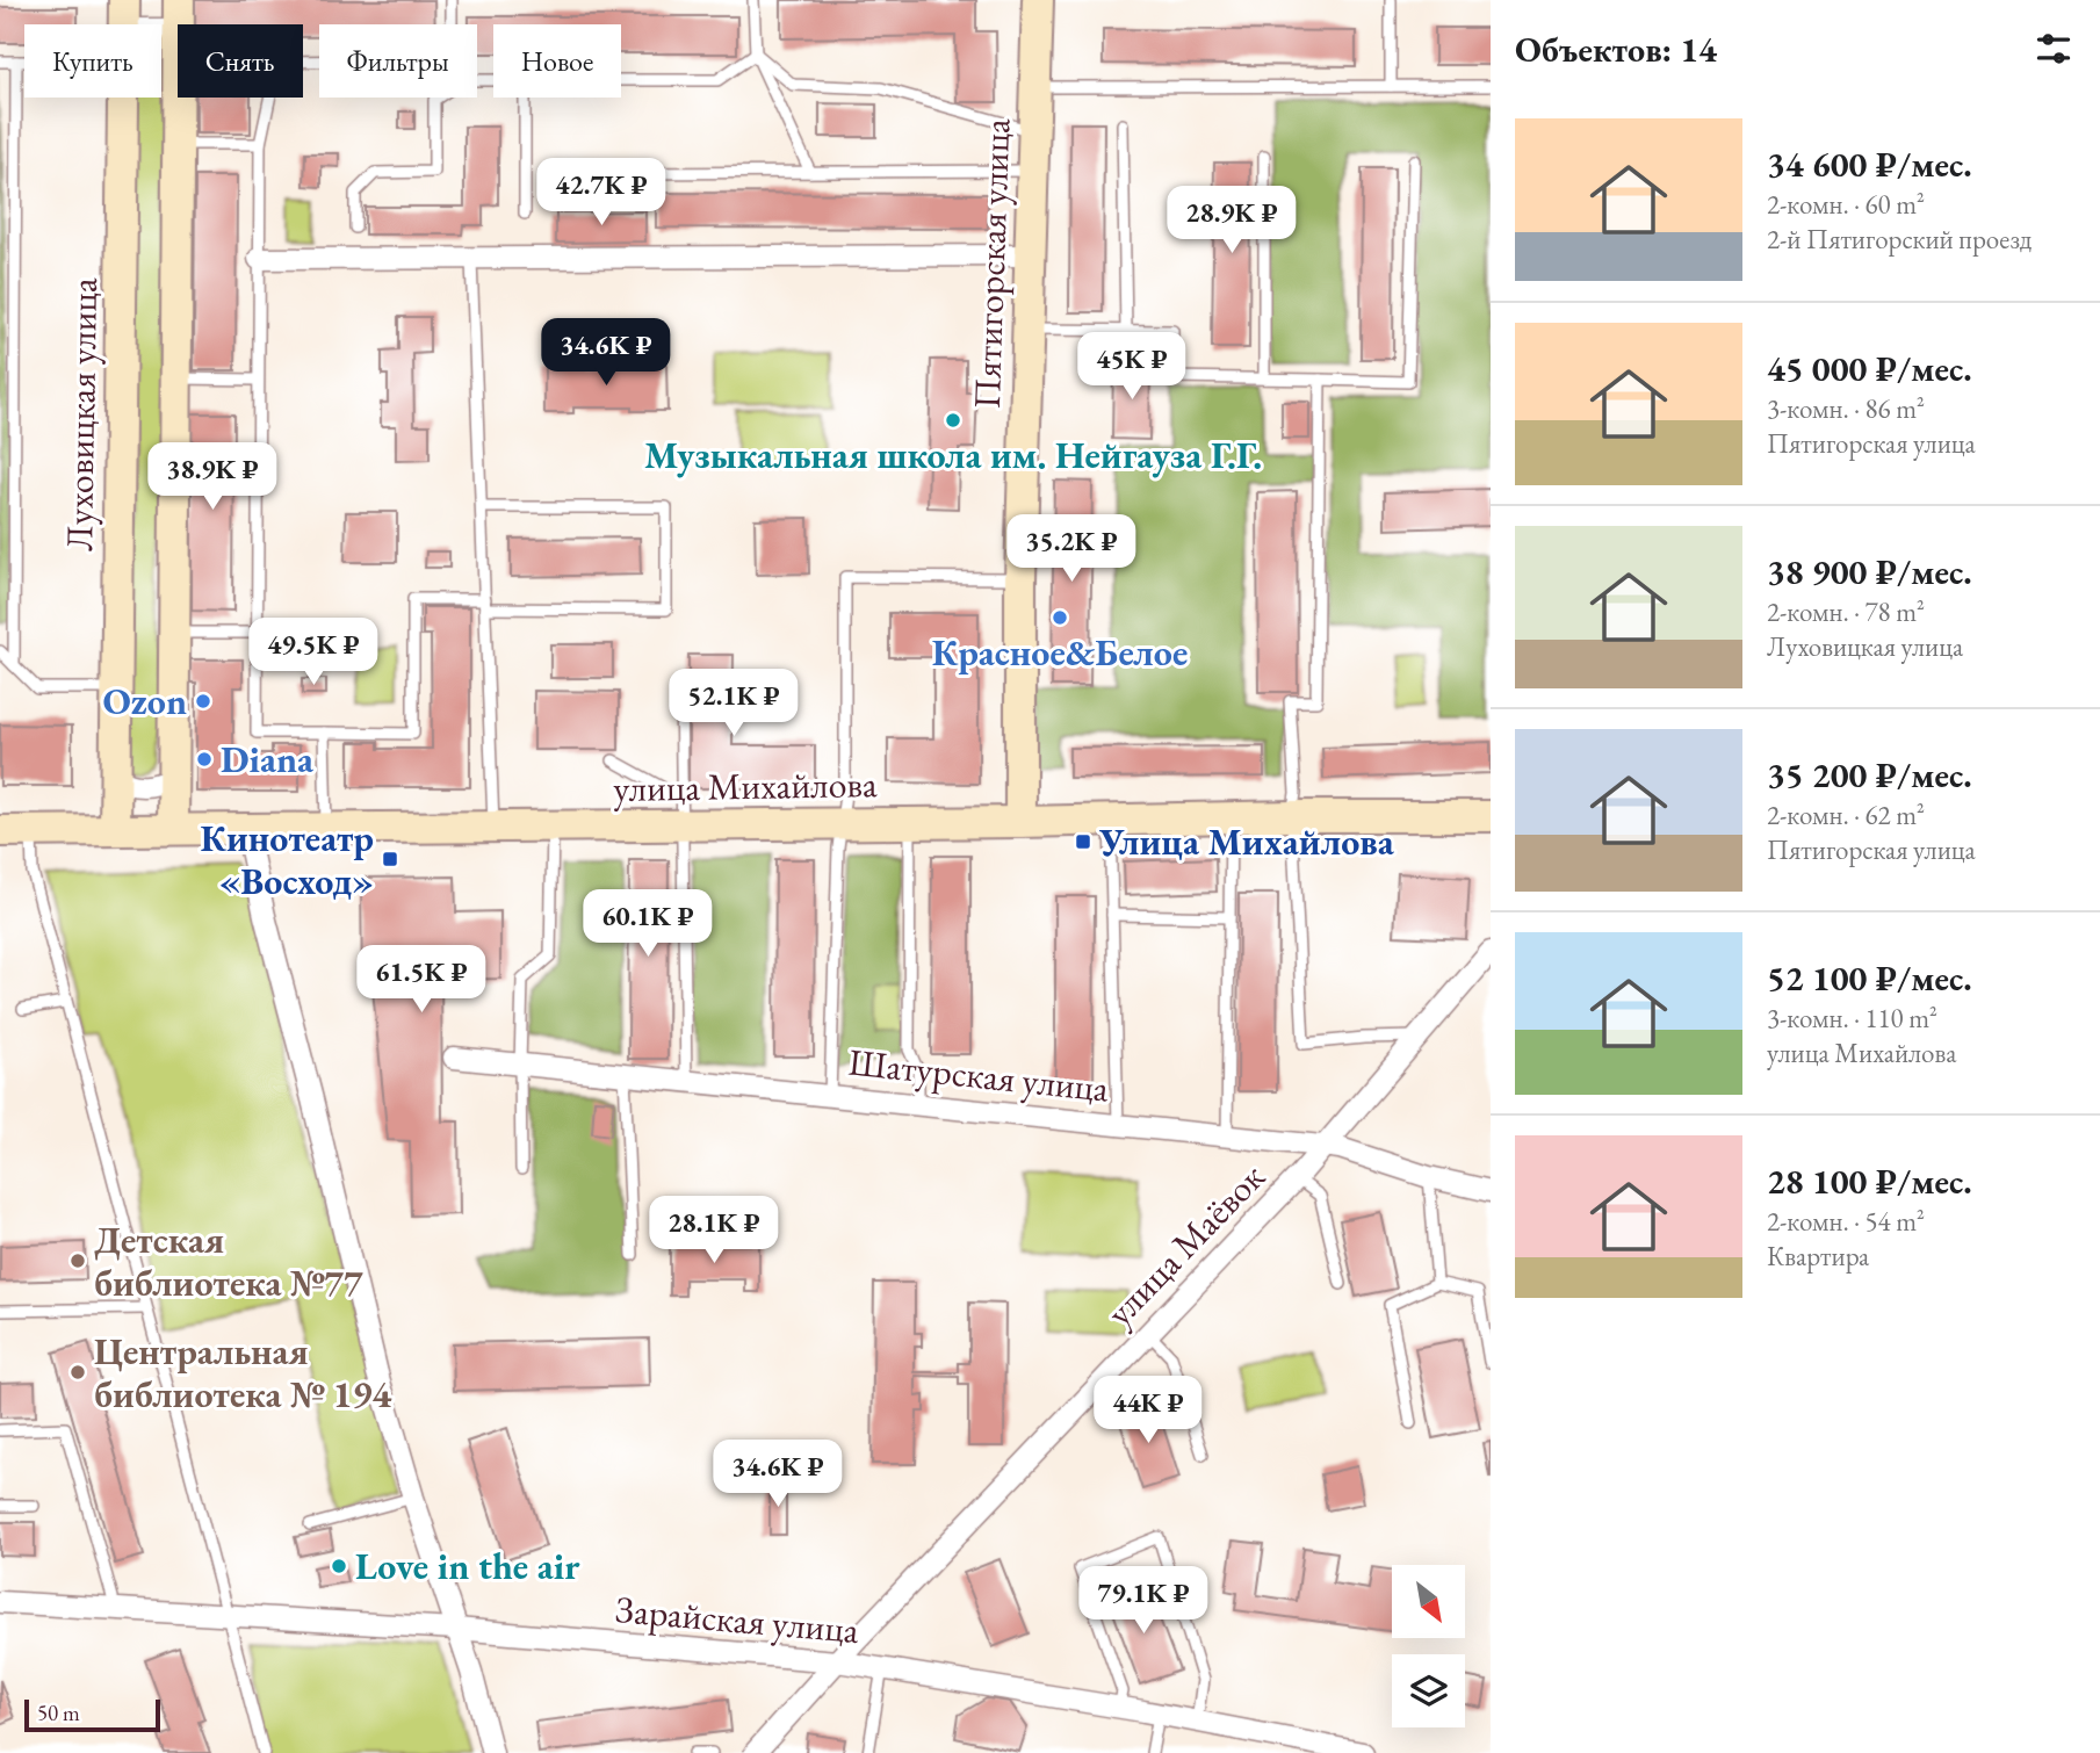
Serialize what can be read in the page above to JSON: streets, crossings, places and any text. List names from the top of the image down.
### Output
{
  "streets": {
    "street": [
      "Пятигорская улица",
      "Луховицкая улица",
      "улица Михайлова",
      "Шатурская улица",
      "улица Маёвок",
      "Зарайская улица"
    ]
  },
  "crossings": [
    ["Пятигорская улица", "улица Михайлова"],
    ["Луховицкая улица", "улица Михайлова"],
    ["Шатурская улица", "улица Маёвок"],
    ["улица Маёвок", "Зарайская улица"]
  ],
  "places": {
    "other": [
      "Музыкальная школа им. Нейгауза Г.Г.",
      "Красное&Белое",
      "Ozon",
      "Diana",
      "Детская библиотека №77",
      "Центральная библиотека № 194",
      "Love in the air"
    ],
    "transit": ["Улица Михайлова", "Кинотеатр «Восход»"]
  },
  "scale_bar": "50 m",
  "north": "bottom right",
  "page": {
    "heading": "Объектов: 14",
    "chip": [
      "Купить",
      "Снять",
      "Фильтры",
      "Новое"
    ],
    "list": [
      {
        "name": "34 600 ₽/мес.",
        "note": "2-комн. · 60 m² · 2-й Пятигорский проезд"
      },
      {
        "name": "45 000 ₽/мес.",
        "note": "3-комн. · 86 m² · Пятигорская улица"
      },
      {
        "name": "38 900 ₽/мес.",
        "note": "2-комн. · 78 m² · Луховицкая улица"
      },
      {
        "name": "35 200 ₽/мес.",
        "note": "2-комн. · 62 m² · Пятигорская улица"
      },
      {
        "name": "52 100 ₽/мес.",
        "note": "3-комн. · 110 m² · улица Михайлова"
      },
      {
        "name": "28 100 ₽/мес.",
        "note": "2-комн. · 54 m² · Квартира"
      }
    ],
    "price": [
      "42.7K ₽",
      "28.9K ₽",
      "34.6K ₽",
      "45K ₽",
      "38.9K ₽",
      "35.2K ₽",
      "49.5K ₽",
      "52.1K ₽",
      "60.1K ₽",
      "61.5K ₽",
      "28.1K ₽",
      "44K ₽",
      "34.6K ₽",
      "79.1K ₽"
    ],
    "scale": "50 m"
  }
}
